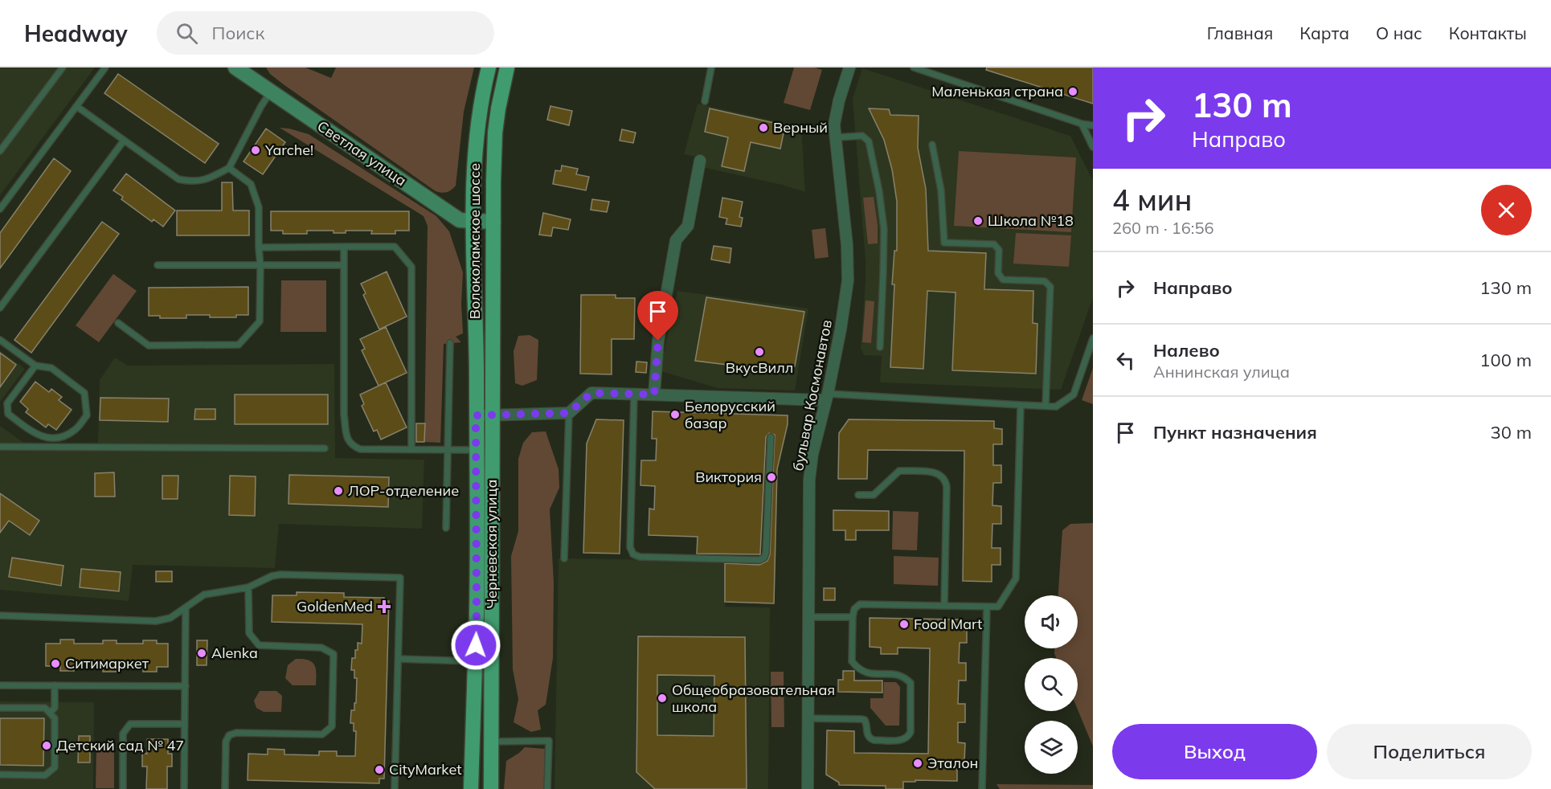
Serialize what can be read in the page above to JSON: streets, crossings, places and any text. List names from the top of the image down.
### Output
{
  "streets": {
    "main road": ["Волоколамское шоссе", "Черневская улица"],
    "street": ["Светлая улица", "бульвар Космонавтов"]
  },
  "crossings": [
    ["Светлая улица", "Волоколамское шоссе"],
    ["Волоколамское шоссе", "Черневская улица"]
  ],
  "places": {
    "other": [
      "Маленькая страна",
      "Верный",
      "Yarche!",
      "Школа №18",
      "ВкусВилл",
      "Белорусский базар",
      "Виктория",
      "ЛОР-отделение",
      "Food Mart",
      "Alenka",
      "Ситимаркет",
      "Общеобразовательная школа",
      "Детский сад № 47",
      "Эталон",
      "CityMarket"
    ],
    "health": ["GoldenMed"]
  },
  "page": {
    "header": "Headway",
    "search": "Поиск",
    "nav": [
      "Главная",
      "Карта",
      "О нас",
      "Контакты"
    ],
    "turn": ["130 m", "Направо"],
    "heading": ["4 мин", "260 m · 16:56"],
    "list": [
      {
        "name": "Направо",
        "value": "130 m"
      },
      {
        "name": "Налево",
        "note": "Аннинская улица",
        "value": "100 m"
      },
      {
        "name": "Пункт назначения",
        "value": "30 m"
      }
    ],
    "buttons": ["Выход", "Поделиться"]
  }
}
